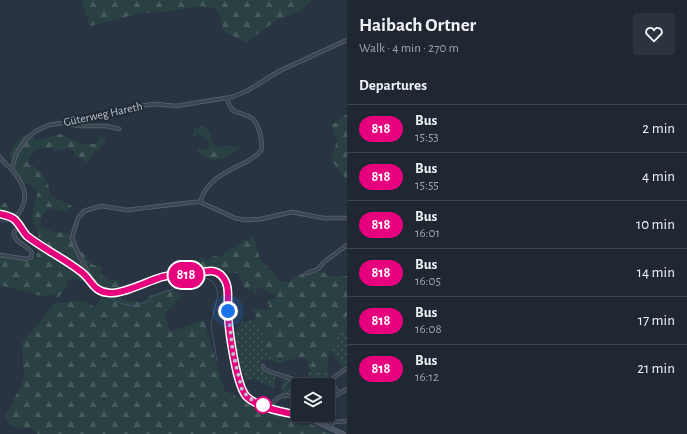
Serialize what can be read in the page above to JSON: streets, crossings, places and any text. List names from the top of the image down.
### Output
{
  "streets": {
    "street": ["Güterweg Hareth"]
  },
  "lines": ["bus line 818"],
  "page": {
    "on_map": "818",
    "heading": [
      ["Haibach Ortner", "Walk · 4 min · 270 m"],
      "Departures"
    ],
    "list": [
      {
        "mark": "818",
        "name": "Bus",
        "note": "15:53",
        "value": "2 min"
      },
      {
        "mark": "818",
        "name": "Bus",
        "note": "15:55",
        "value": "4 min"
      },
      {
        "mark": "818",
        "name": "Bus",
        "note": "16:01",
        "value": "10 min"
      },
      {
        "mark": "818",
        "name": "Bus",
        "note": "16:05",
        "value": "14 min"
      },
      {
        "mark": "818",
        "name": "Bus",
        "note": "16:08",
        "value": "17 min"
      },
      {
        "mark": "818",
        "name": "Bus",
        "note": "16:12",
        "value": "21 min"
      }
    ]
  }
}
